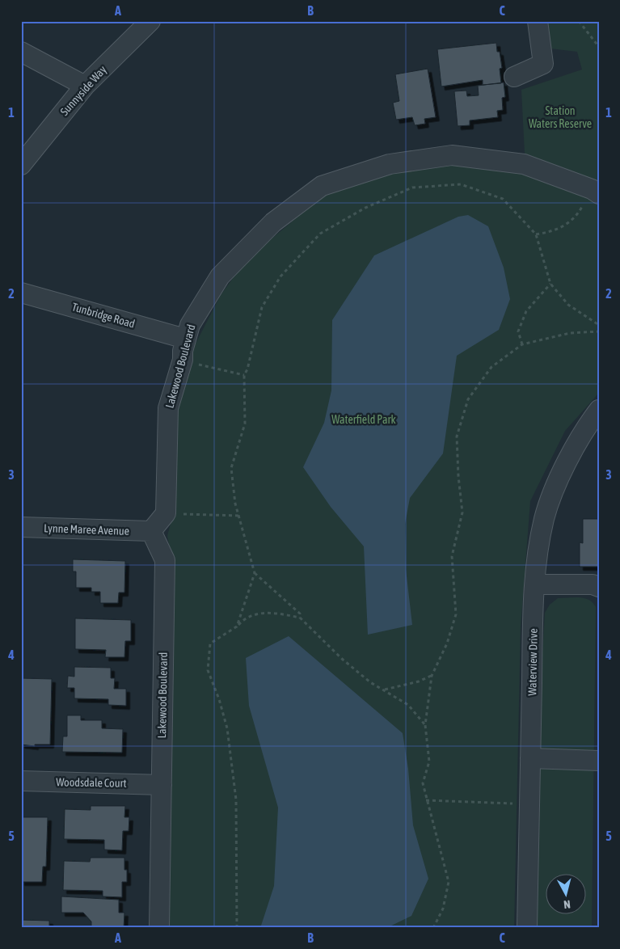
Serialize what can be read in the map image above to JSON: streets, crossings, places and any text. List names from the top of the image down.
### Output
{
  "streets": {
    "street": [
      "Sunnyside Way",
      "Tunbridge Road",
      "Lakewood Boulevard",
      "Lynne Maree Avenue",
      "Waterview Drive",
      "Woodsdale Court"
    ]
  },
  "crossings": [
    ["Tunbridge Road", "Lakewood Boulevard"],
    ["Lakewood Boulevard", "Lynne Maree Avenue"],
    ["Lakewood Boulevard", "Woodsdale Court"]
  ],
  "parks": ["Station Waters Reserve", "Waterfield Park"],
  "north": "bottom",
  "grid": {
    "columns": ["A", "B", "C"],
    "rows": [
      "1",
      "2",
      "3",
      "4",
      "5"
    ]
  }
}
